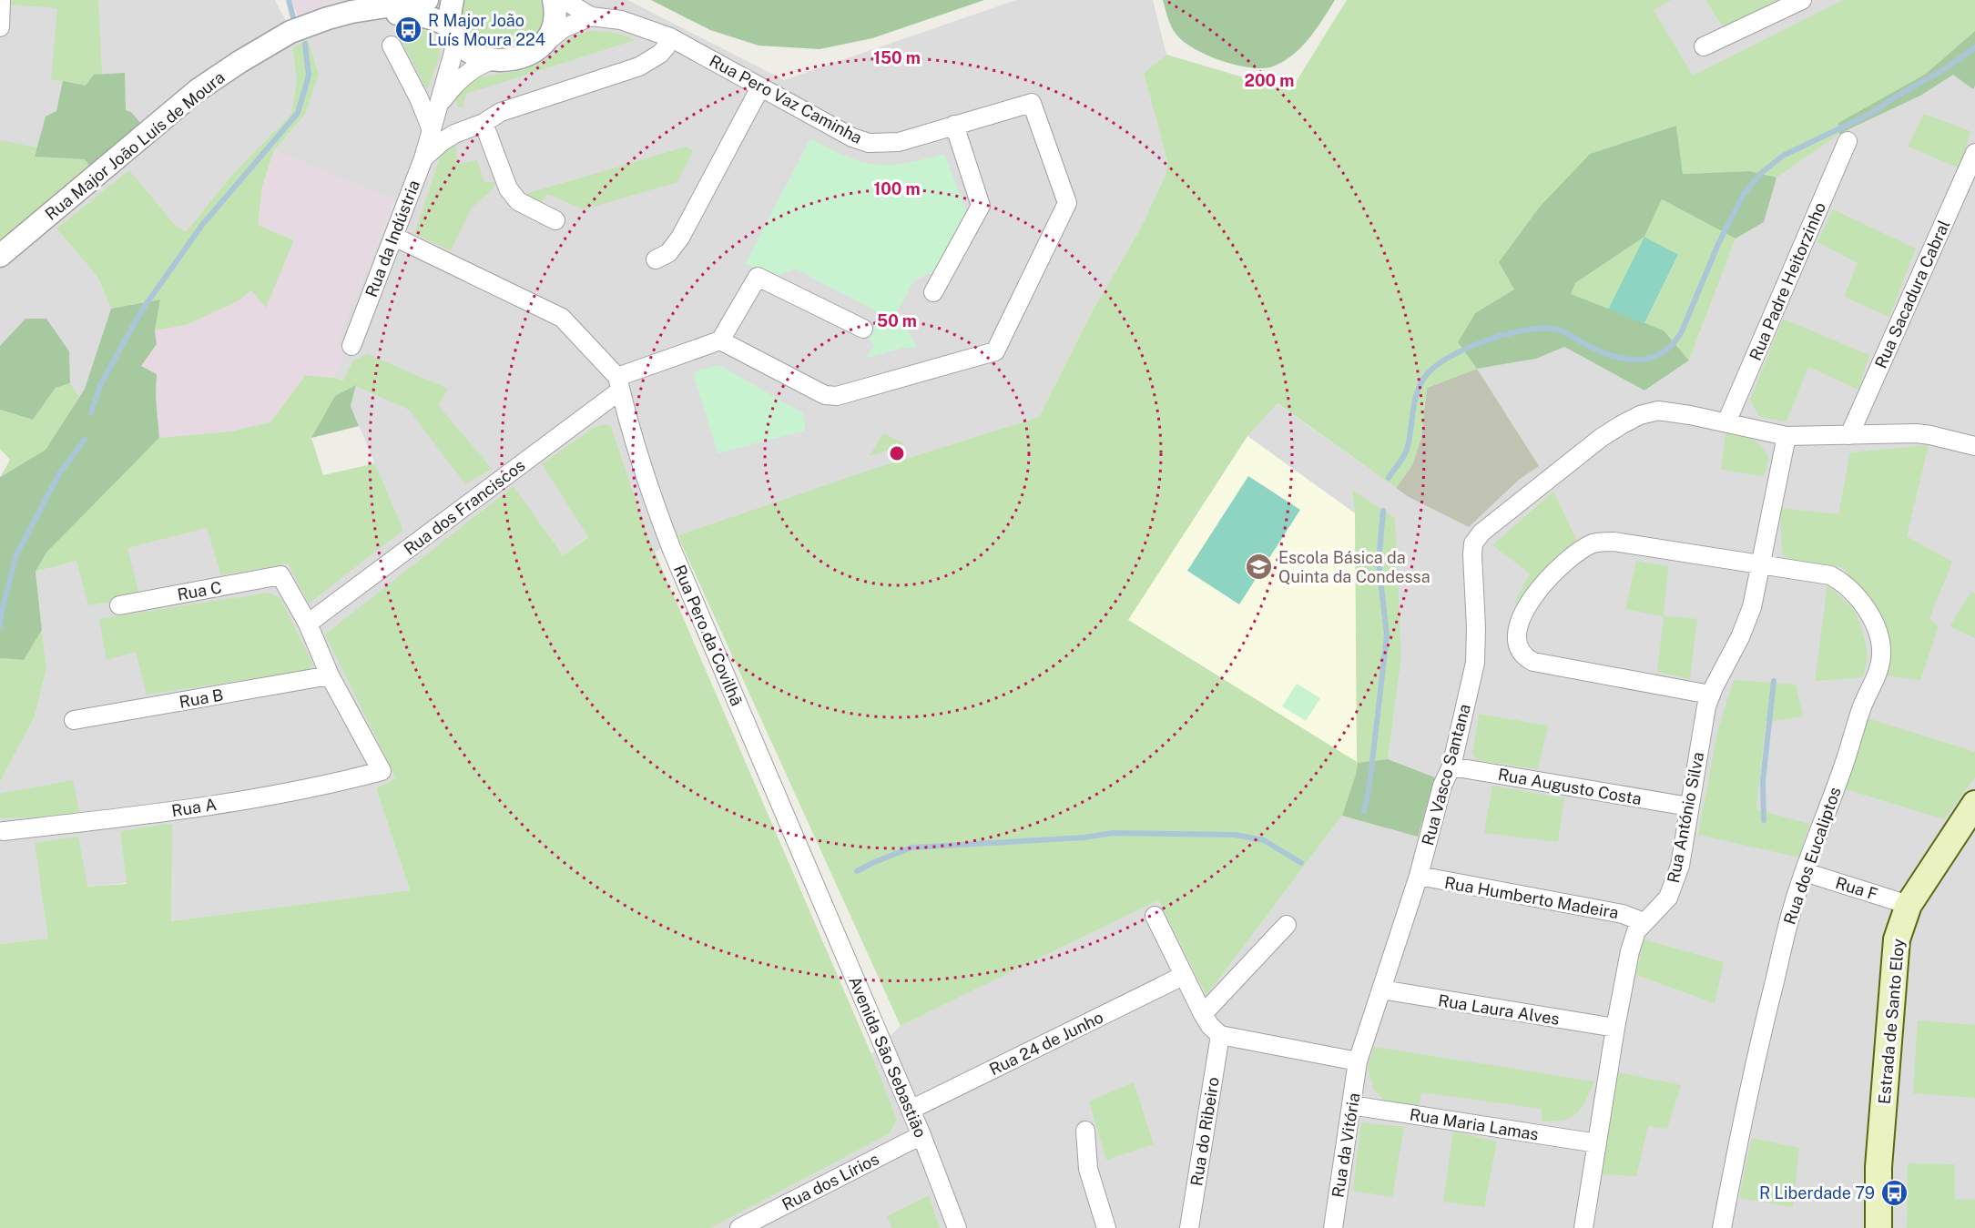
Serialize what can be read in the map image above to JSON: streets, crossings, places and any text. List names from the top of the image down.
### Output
{
  "streets": {
    "main road": ["Estrada de Santo Eloy"],
    "street": [
      "Rua Pero Vaz Caminha",
      "Rua Major João Luís de Moura",
      "Rua da Indústria",
      "Rua Padre Heitorzinho",
      "Rua Sacadura Cabral",
      "Rua dos Franciscos",
      "Rua C",
      "Rua Pero da Covilhã",
      "Rua B",
      "Rua Vasco Santana",
      "Rua Augusto Costa",
      "Rua A",
      "Rua António Silva",
      "Rua dos Eucaliptos",
      "Rua F",
      "Rua Humberto Madeira",
      "Rua Laura Alves",
      "Rua 24 de Junho",
      "Avenida São Sebastião",
      "Rua Maria Lamas",
      "Rua do Ribeiro",
      "Rua da Vitória",
      "Rua dos Lírios"
    ]
  },
  "crossings": [
    ["Rua Pero Vaz Caminha", "Rua dos Franciscos"],
    ["Rua Major João Luís de Moura", "Rua da Indústria"],
    ["Rua Padre Heitorzinho", "Rua Vasco Santana"],
    ["Rua Sacadura Cabral", "Rua Vasco Santana"],
    ["Rua dos Franciscos", "Rua C"],
    ["Rua dos Franciscos", "Rua Pero da Covilhã"],
    ["Rua Pero da Covilhã", "Avenida São Sebastião"],
    ["Rua B", "Rua A"],
    ["Rua Vasco Santana", "Rua Augusto Costa"],
    ["Rua Vasco Santana", "Rua António Silva"],
    ["Rua Vasco Santana", "Rua Humberto Madeira"],
    ["Rua Vasco Santana", "Rua Laura Alves"],
    ["Rua Vasco Santana", "Rua da Vitória"],
    ["Rua Augusto Costa", "Rua António Silva"],
    ["Rua António Silva", "Rua dos Eucaliptos"],
    ["Rua António Silva", "Rua Humberto Madeira"],
    ["Rua António Silva", "Rua Laura Alves"],
    ["Rua António Silva", "Rua Maria Lamas"],
    ["Rua dos Eucaliptos", "Rua F"],
    ["Rua F", "Estrada de Santo Eloy"],
    ["Rua 24 de Junho", "Avenida São Sebastião"],
    ["Avenida São Sebastião", "Rua dos Lírios"],
    ["Rua Maria Lamas", "Rua da Vitória"]
  ],
  "places": {
    "bus stop": ["R Major João Luís Moura 224", "R Liberdade 79"],
    "school or university": ["Escola Básica da Quinta da Condessa"]
  },
  "rings": [
    "150 m",
    "200 m",
    "100 m",
    "50 m"
  ]
}
